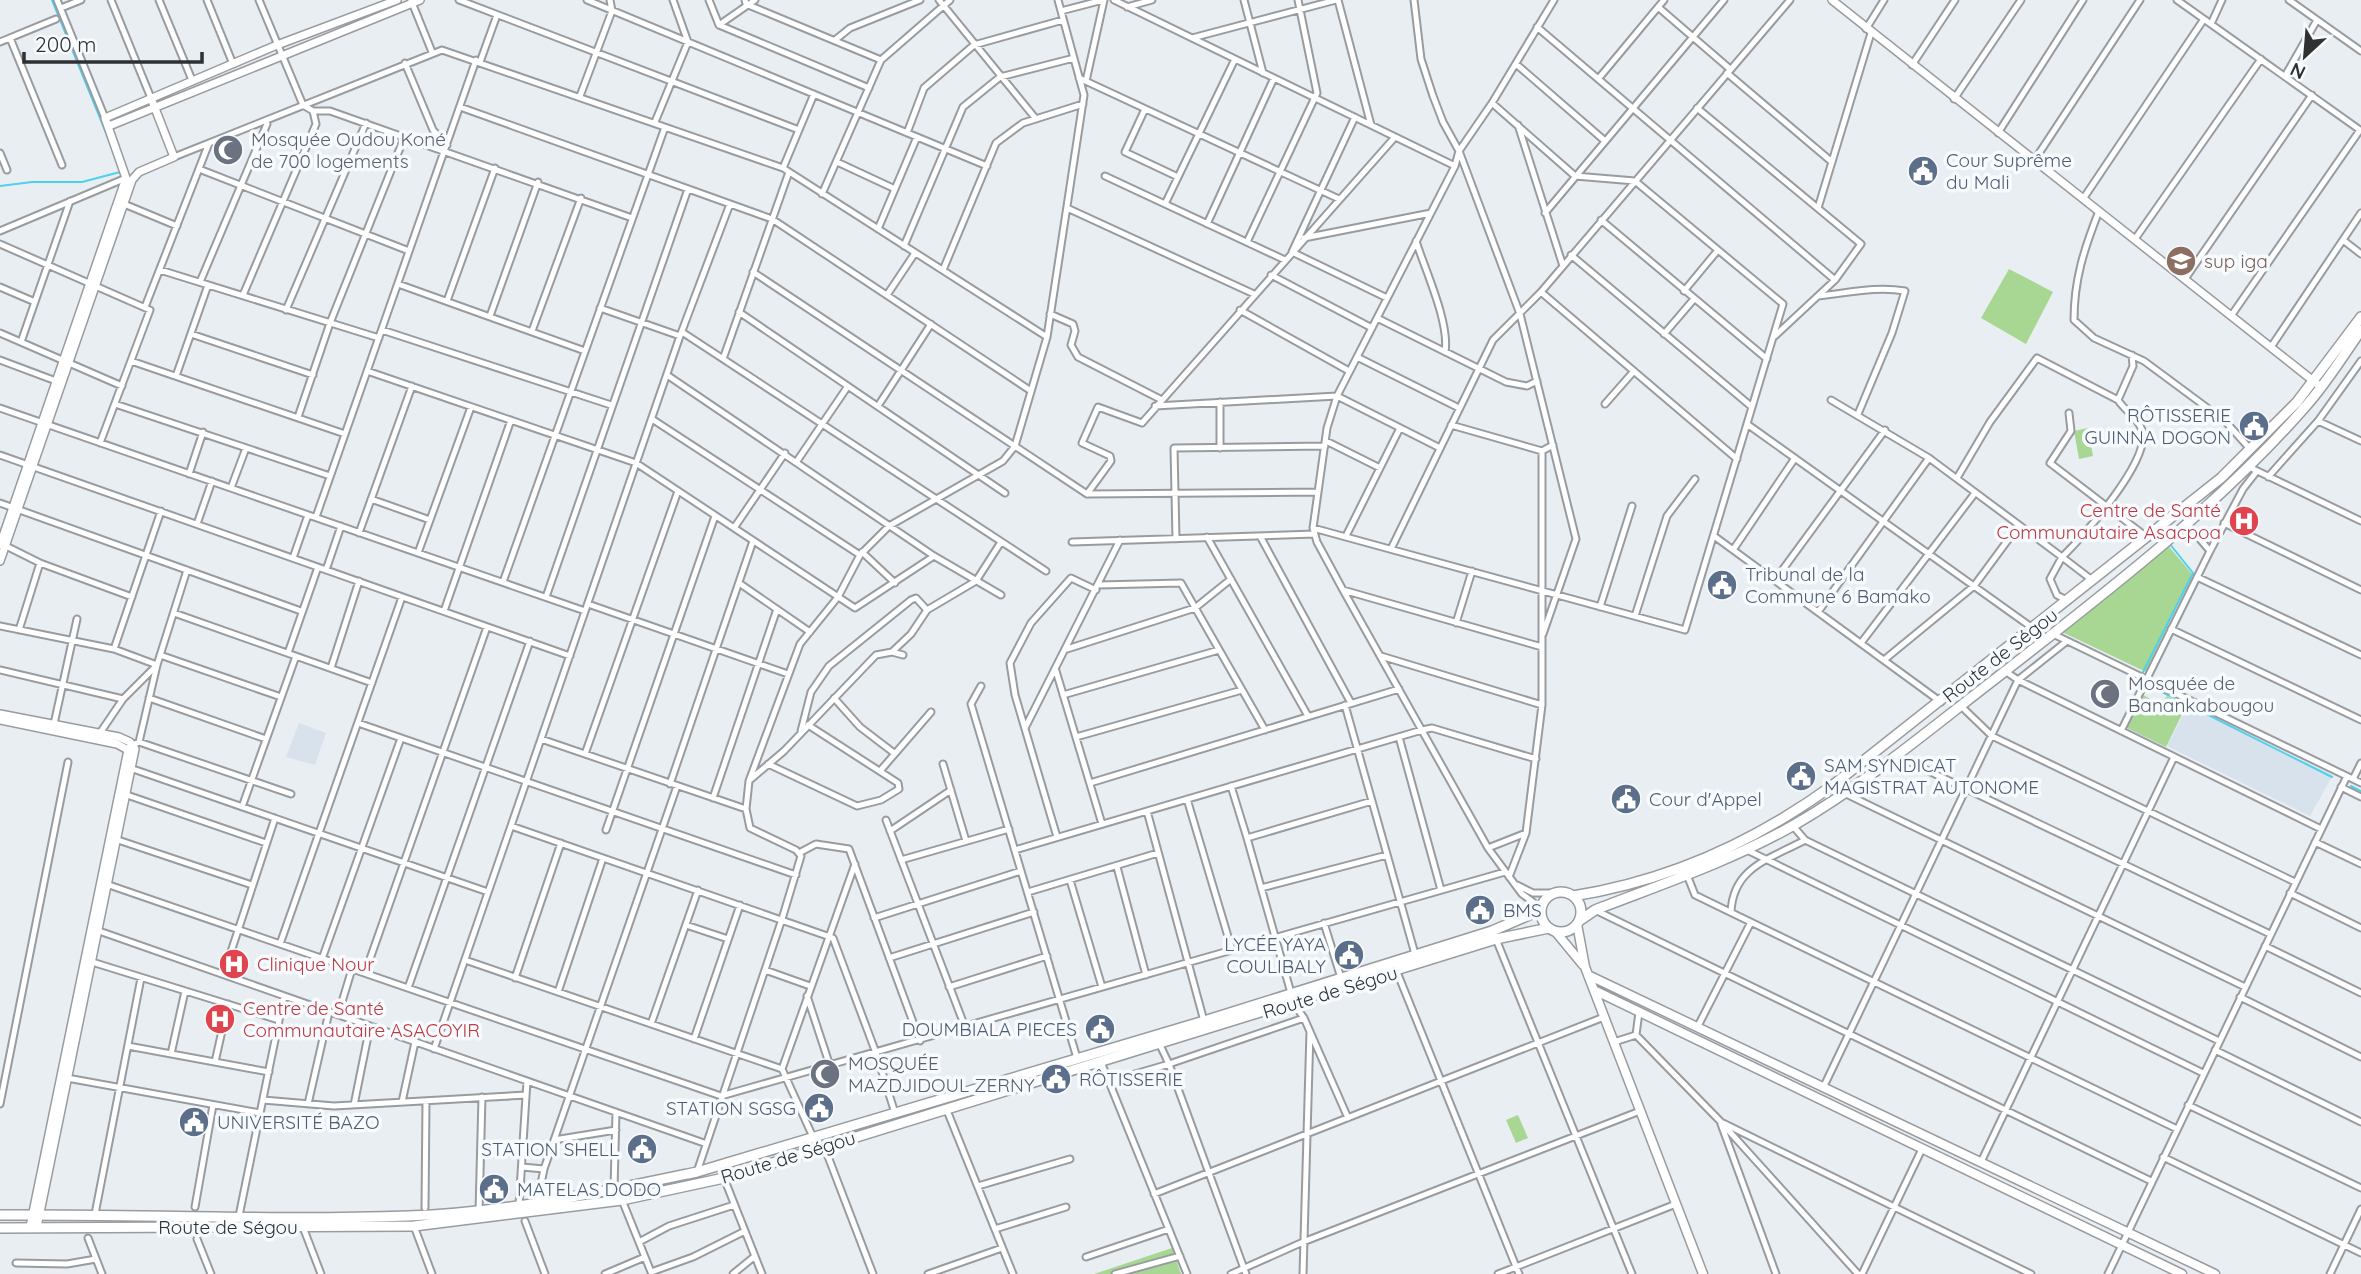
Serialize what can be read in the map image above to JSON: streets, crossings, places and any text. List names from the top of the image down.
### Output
{
  "streets": {
    "highway": ["Route de Ségou"]
  },
  "places": {
    "mosque": ["Mosquée Oudou Koné de 700 logements", "Mosquée de Banankabougou", "MOSQUÉE MAZDJIDOUL ZERNY"],
    "public building": [
      "Cour Suprême du Mali",
      "RÔTISSERIE GUINNA DOGON",
      "Tribunal de la Commune 6 Bamako",
      "SAM SYNDICAT MAGISTRAT AUTONOME",
      "Cour d'Appel",
      "BMS",
      "LYCÉE YAYA COULIBALY",
      "DOUMBIALA PIECES",
      "RÔTISSERIE",
      "STATION SGSG",
      "UNIVERSITÉ BAZO",
      "STATION SHELL",
      "MATELAS DODO"
    ],
    "school or university": ["sup iga"],
    "hospital": ["Centre de Santé Communautaire Asacpoa", "Clinique Nour", "Centre de Santé Communautaire ASACOYIR"]
  },
  "scale_bar": "200 m",
  "north": "bottom left"
}
